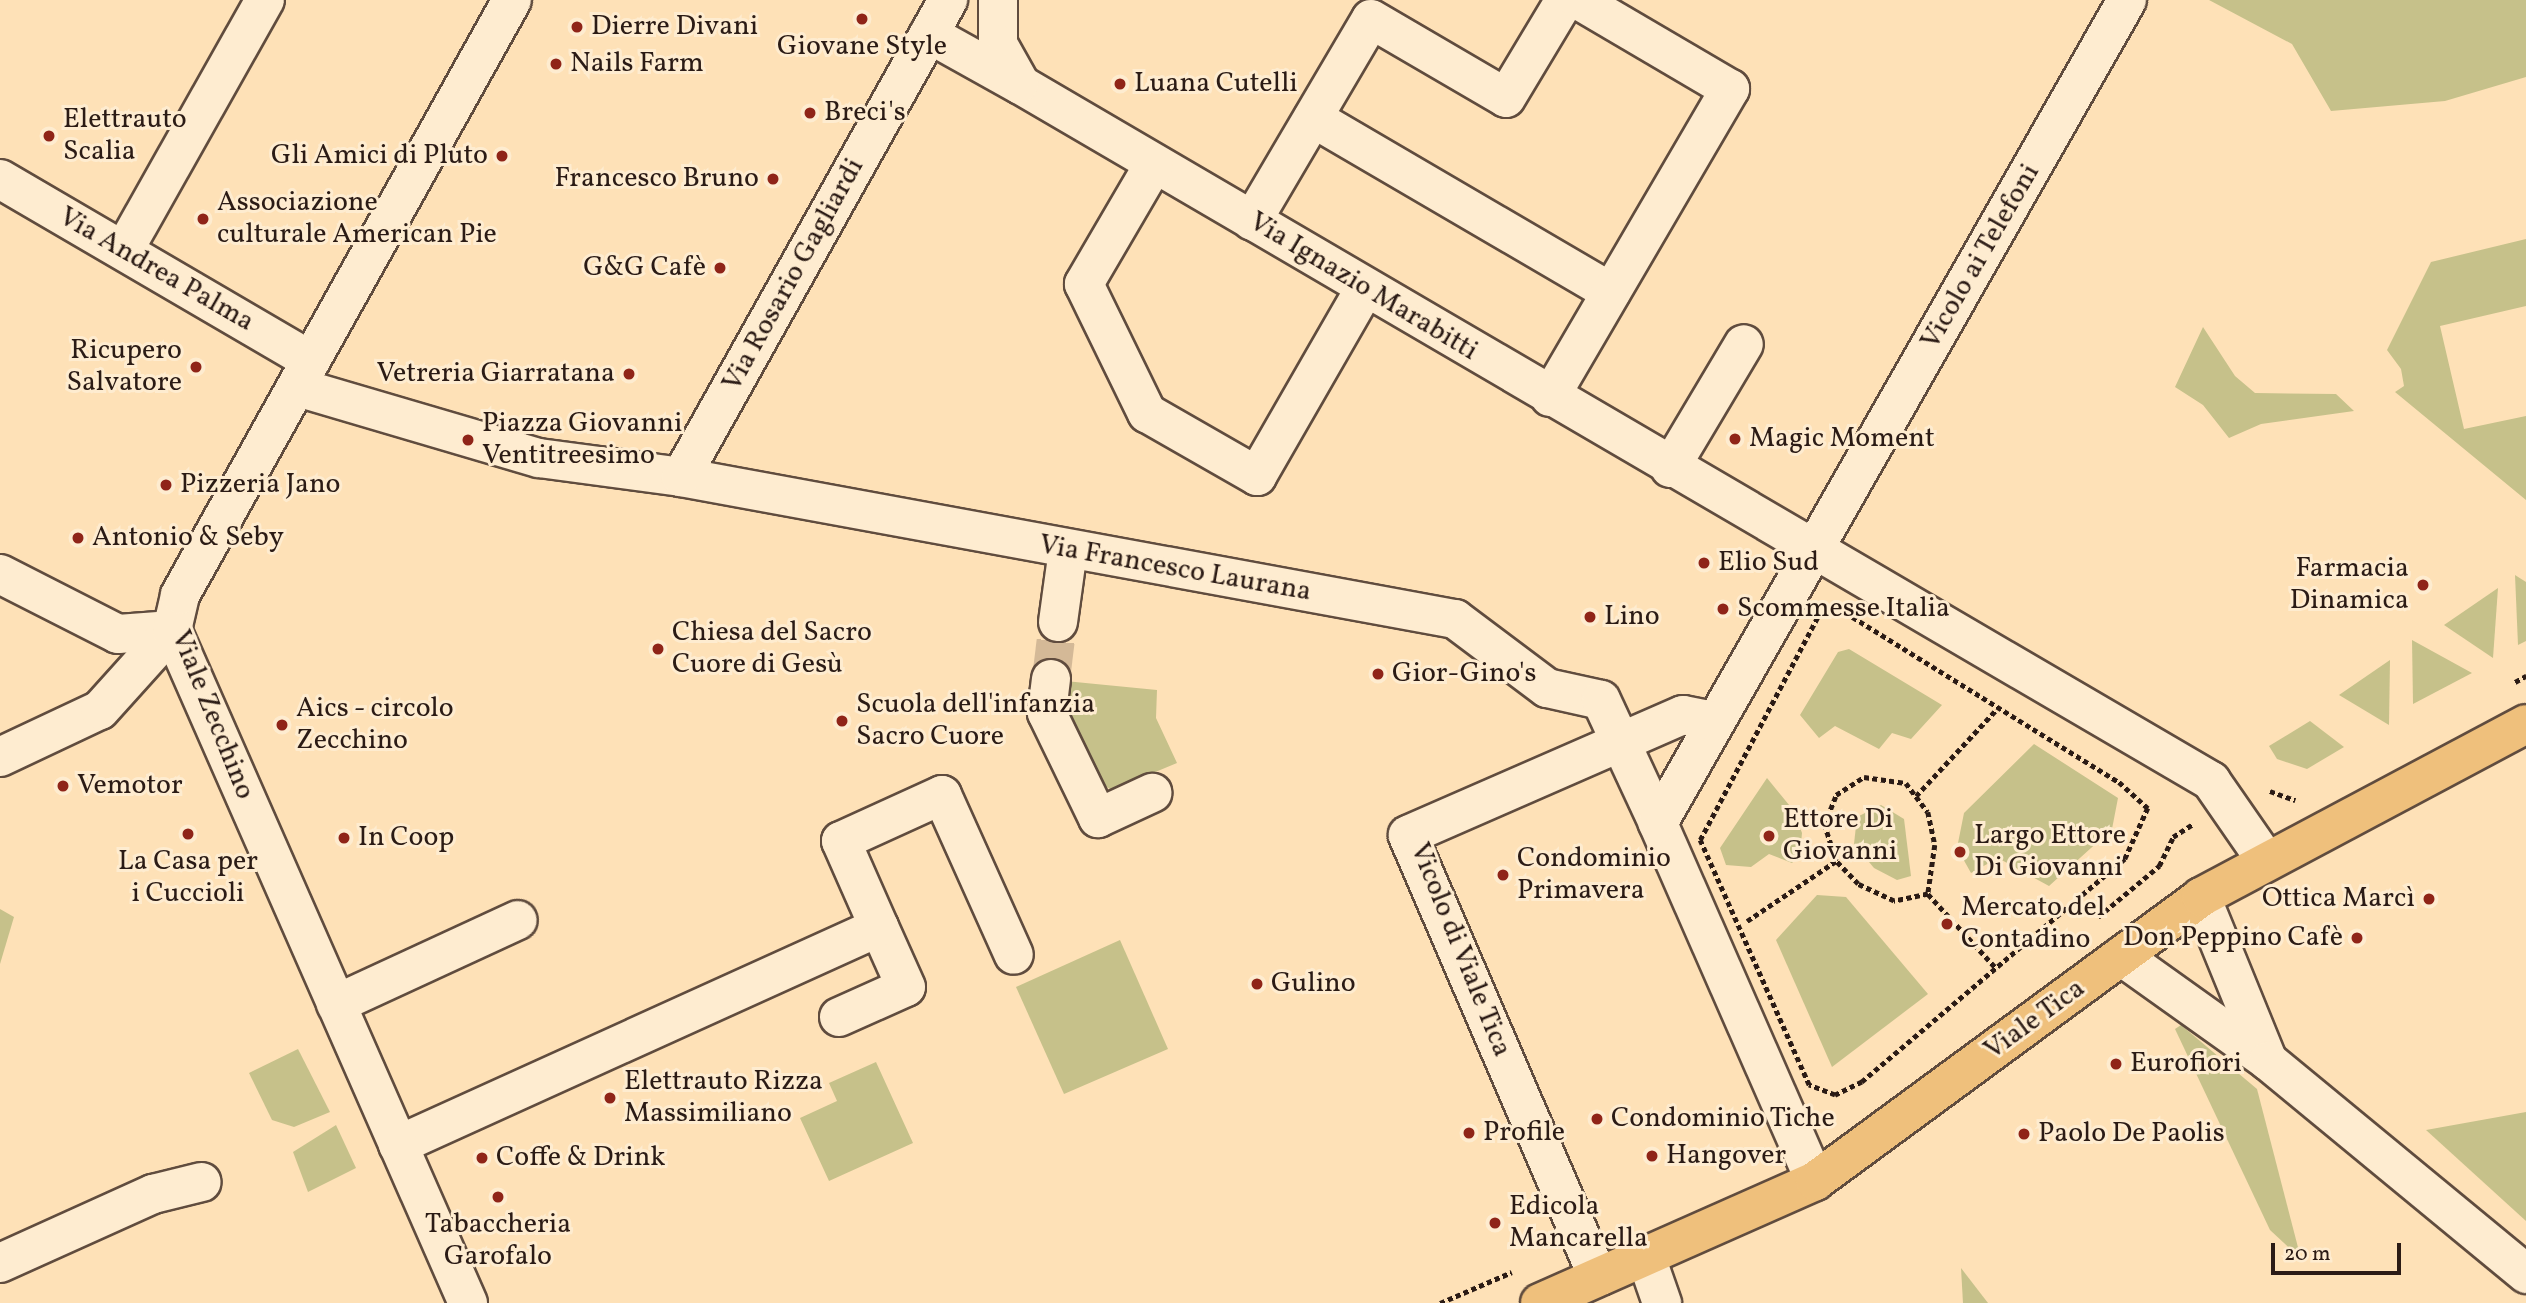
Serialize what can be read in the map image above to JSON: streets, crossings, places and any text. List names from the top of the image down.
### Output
{
  "streets": {
    "main road": ["Viale Tica"],
    "street": [
      "Vicolo ai Telefoni",
      "Via Andrea Palma",
      "Via Rosario Gagliardi",
      "Via Ignazio Marabitti",
      "Via Francesco Laurana",
      "Viale Zecchino",
      "Vicolo di Viale Tica"
    ]
  },
  "crossings": [
    ["Vicolo ai Telefoni", "Via Ignazio Marabitti"],
    ["Vicolo ai Telefoni", "Via Francesco Laurana"],
    ["Via Andrea Palma", "Via Rosario Gagliardi"],
    ["Via Andrea Palma", "Via Francesco Laurana"],
    ["Via Andrea Palma", "Viale Zecchino"],
    ["Via Rosario Gagliardi", "Via Francesco Laurana"],
    ["Via Ignazio Marabitti", "Viale Tica"],
    ["Vicolo di Viale Tica", "Viale Tica"]
  ],
  "places": [
    "Giovane Style",
    "Dierre Divani",
    "Nails Farm",
    "Luana Cutelli",
    "Breci's",
    "Elettrauto Scalia",
    "Gli Amici di Pluto",
    "Francesco Bruno",
    "Associazione culturale American Pie",
    "G&G Cafè",
    "Ricupero Salvatore",
    "Vetreria Giarratana",
    "Magic Moment",
    "Piazza Giovanni Ventitreesimo",
    "Pizzeria Jano",
    "Antonio & Seby",
    "Elio Sud",
    "Farmacia Dinamica",
    "Scommesse Italia",
    "Lino",
    "Chiesa del Sacro Cuore di Gesù",
    "Gior-Gino's",
    "Scuola dell'infanzia Sacro Cuore",
    "Aics - circolo Zecchino",
    "Vemotor",
    "La Casa per i Cuccioli",
    "Ettore Di Giovanni",
    "In Coop",
    "Largo Ettore Di Giovanni",
    "Condominio Primavera",
    "Ottica Marcì",
    "Mercato del Contadino",
    "Don Peppino Cafè",
    "Gulino",
    "Eurofiori",
    "Elettrauto Rizza Massimiliano",
    "Condominio Tiche",
    "Profile",
    "Paolo De Paolis",
    "Hangover",
    "Coffe & Drink",
    "Tabaccheria Garofalo",
    "Edicola Mancarella"
  ],
  "scale_bar": "20 m"
}
